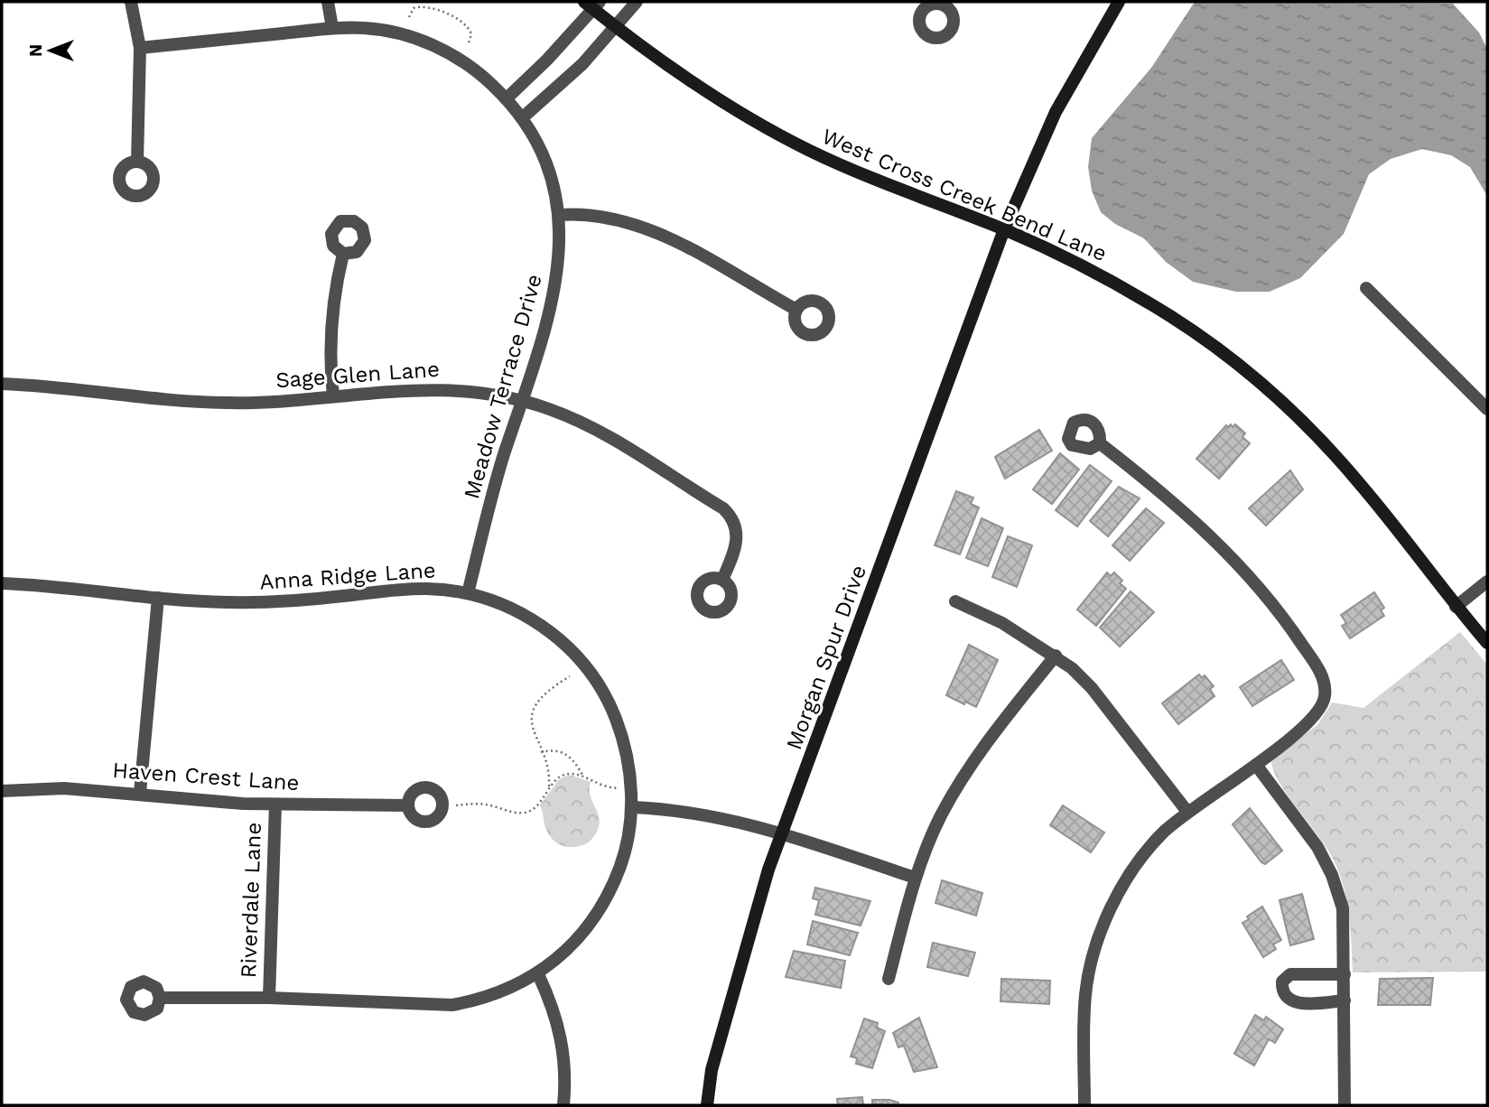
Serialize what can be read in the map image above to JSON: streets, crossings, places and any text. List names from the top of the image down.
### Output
{
  "streets": {
    "street": [
      "West Cross Creek Bend Lane",
      "Sage Glen Lane",
      "Meadow Terrace Drive",
      "Anna Ridge Lane",
      "Morgan Spur Drive",
      "Haven Crest Lane",
      "Riverdale Lane"
    ]
  },
  "crossings": [
    ["West Cross Creek Bend Lane", "Morgan Spur Drive"],
    ["Sage Glen Lane", "Meadow Terrace Drive"],
    ["Meadow Terrace Drive", "Anna Ridge Lane"],
    ["Anna Ridge Lane", "Riverdale Lane"],
    ["Haven Crest Lane", "Riverdale Lane"]
  ],
  "north": "left"
}
